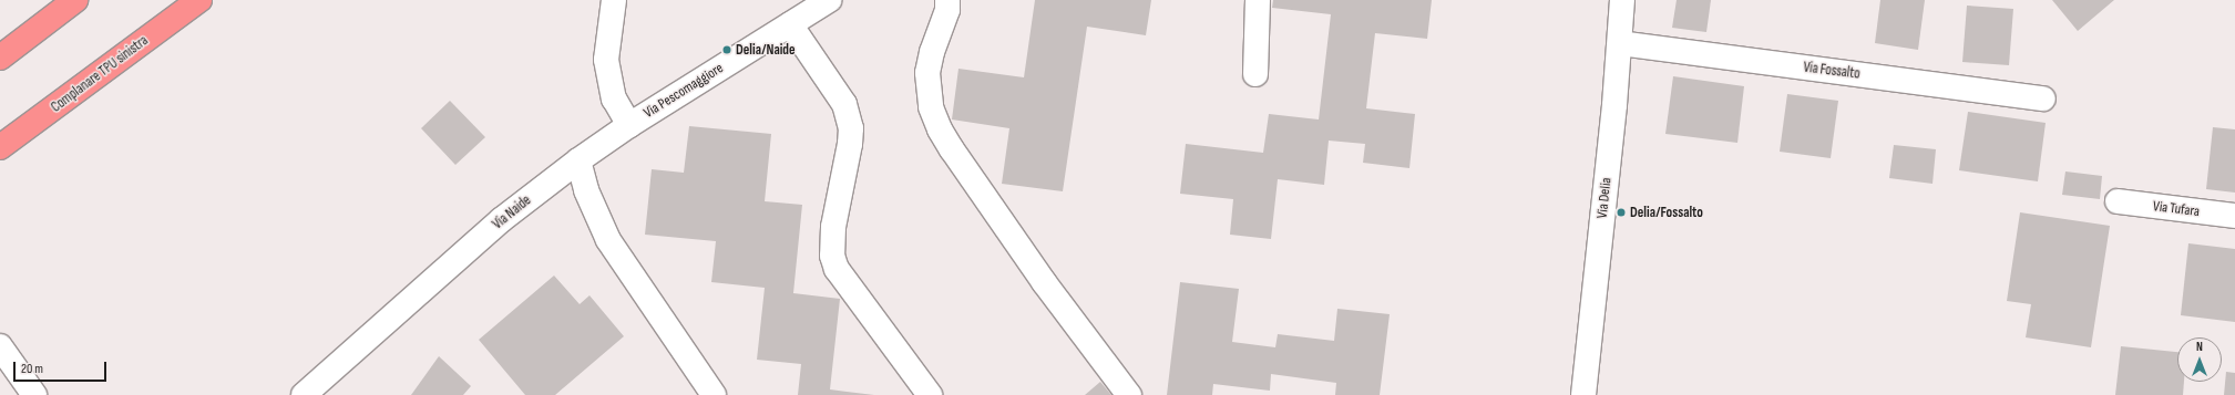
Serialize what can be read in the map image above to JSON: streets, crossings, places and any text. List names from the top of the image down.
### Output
{
  "streets": {
    "highway": ["Complanare TPU sinistra"],
    "street": [
      "Via Fossalto",
      "Via Pescomaggiore",
      "Via Delia",
      "Via Tufara",
      "Via Naide"
    ]
  },
  "crossings": [
    ["Via Fossalto", "Via Delia"],
    ["Via Pescomaggiore", "Via Naide"]
  ],
  "places": ["Delia/Naide", "Delia/Fossalto"],
  "scale_bar": "20 m",
  "north": "top"
}
